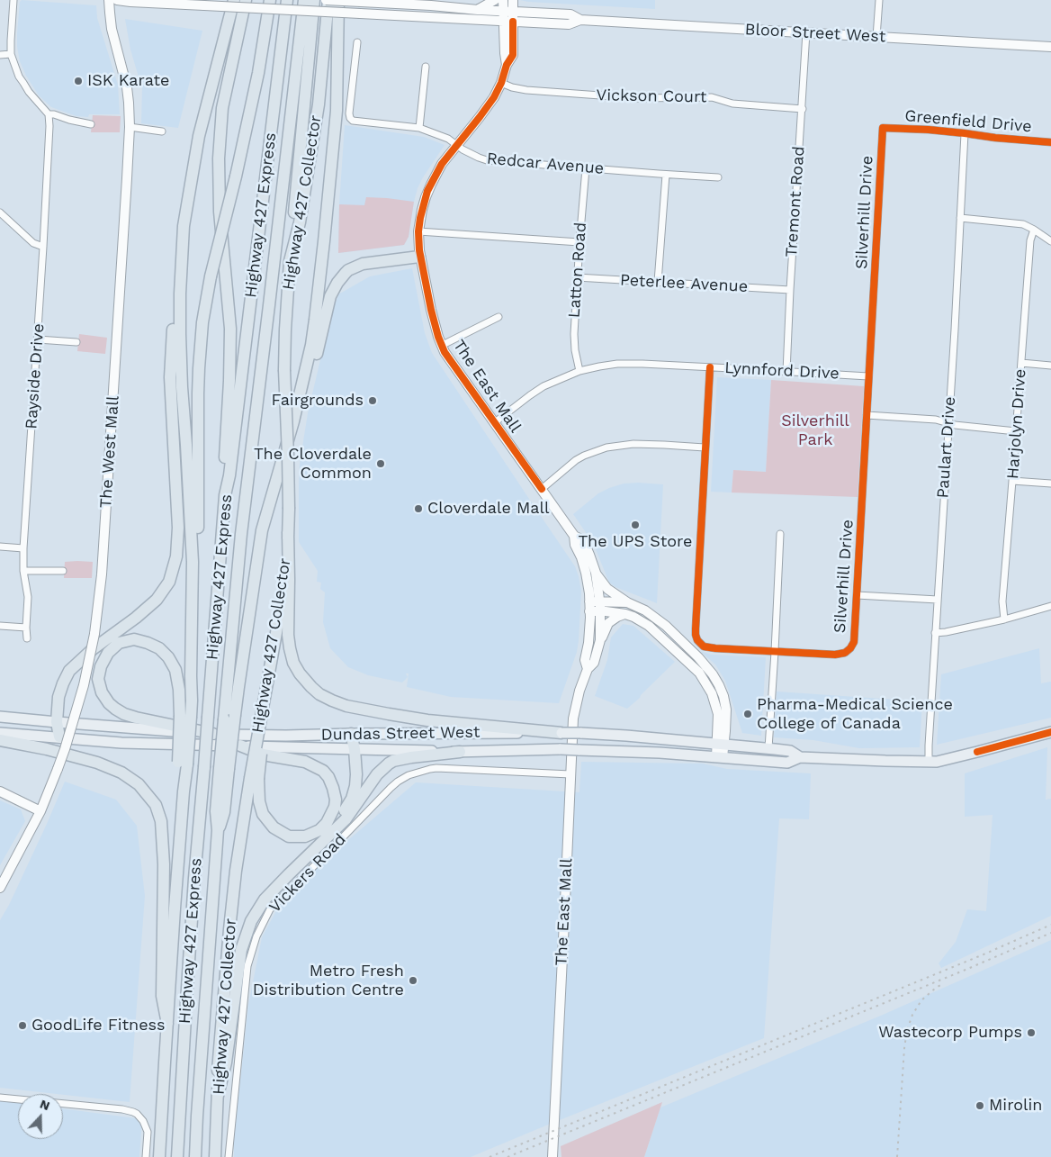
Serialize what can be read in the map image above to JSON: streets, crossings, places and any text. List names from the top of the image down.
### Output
{
  "streets": {
    "highway": ["Highway 427 Collector", "Highway 427 Express"],
    "main road": [
      "Bloor Street West",
      "The East Mall",
      "The West Mall",
      "Dundas Street West"
    ],
    "street": [
      "Vickson Court",
      "Greenfield Drive",
      "Redcar Avenue",
      "Tremont Road",
      "Silverhill Drive",
      "Latton Road",
      "Peterlee Avenue",
      "Lynnford Drive",
      "Rayside Drive",
      "Harjolyn Drive",
      "Paulart Drive",
      "Vickers Road"
    ]
  },
  "crossings": [
    ["Bloor Street West", "Tremont Road"],
    ["Bloor Street West", "Highway 427 Collector"],
    ["Bloor Street West", "The East Mall"],
    ["Vickson Court", "Tremont Road"],
    ["Vickson Court", "The East Mall"],
    ["Greenfield Drive", "Silverhill Drive"],
    ["Greenfield Drive", "Paulart Drive"],
    ["Redcar Avenue", "Latton Road"],
    ["Redcar Avenue", "The East Mall"],
    ["Tremont Road", "Peterlee Avenue"],
    ["Tremont Road", "Lynnford Drive"],
    ["Silverhill Drive", "Lynnford Drive"],
    ["Latton Road", "Peterlee Avenue"],
    ["Latton Road", "Lynnford Drive"],
    ["Lynnford Drive", "The East Mall"],
    ["The East Mall", "Vickers Road"],
    ["Paulart Drive", "Dundas Street West"]
  ],
  "parks": ["Silverhill Park"],
  "places": [
    "ISK Karate",
    "Fairgrounds",
    "The Cloverdale Common",
    "Cloverdale Mall",
    "The UPS Store",
    "Pharma-Medical Science College of Canada",
    "Metro Fresh Distribution Centre",
    "GoodLife Fitness",
    "Wastecorp Pumps",
    "Mirolin"
  ],
  "north": "top"
}
